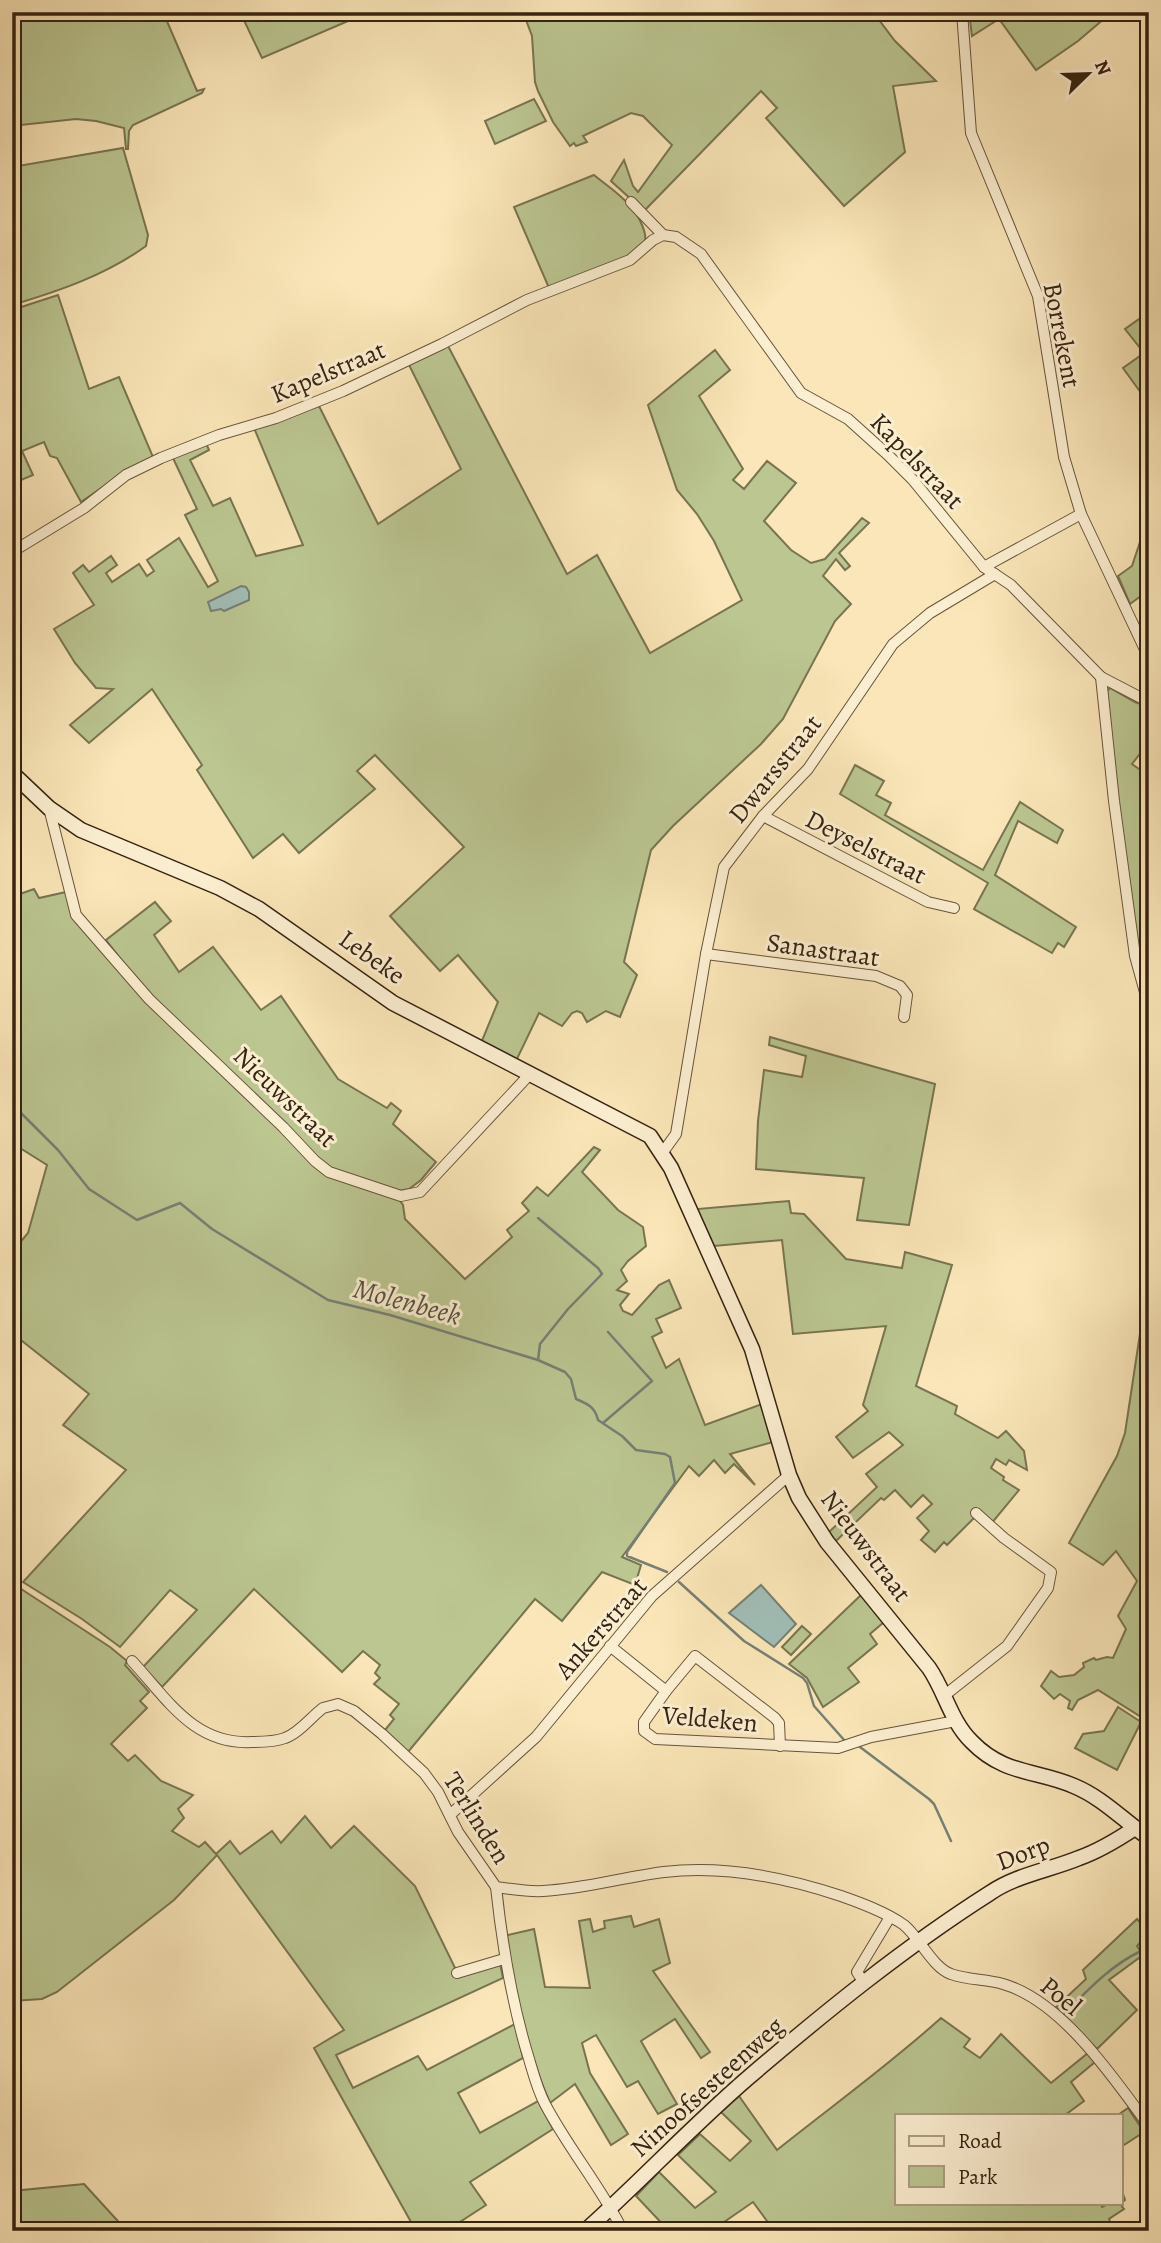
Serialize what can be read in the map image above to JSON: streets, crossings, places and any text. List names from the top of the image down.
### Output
{
  "streets": {
    "street": [
      "Borrekent",
      "Kapelstraat",
      "Dwarsstraat",
      "Deyselstraat",
      "Sanastraat",
      "Lebeke",
      "Nieuwstraat",
      "Ankerstraat",
      "Veldeken",
      "Terlinden",
      "Dorp",
      "Poel",
      "Ninoofsesteenweg"
    ]
  },
  "crossings": [
    ["Kapelstraat", "Dwarsstraat"],
    ["Dwarsstraat", "Deyselstraat"],
    ["Dwarsstraat", "Sanastraat"],
    ["Dwarsstraat", "Lebeke"],
    ["Dwarsstraat", "Nieuwstraat"],
    ["Lebeke", "Nieuwstraat"],
    ["Nieuwstraat", "Ankerstraat"],
    ["Nieuwstraat", "Veldeken"],
    ["Nieuwstraat", "Dorp"],
    ["Ankerstraat", "Veldeken"],
    ["Ankerstraat", "Terlinden"],
    ["Terlinden", "Dorp"],
    ["Terlinden", "Poel"],
    ["Terlinden", "Ninoofsesteenweg"],
    ["Dorp", "Poel"],
    ["Dorp", "Ninoofsesteenweg"],
    ["Poel", "Ninoofsesteenweg"]
  ],
  "water": ["Molenbeek"],
  "legend": ["Road", "Park"],
  "north": "top right"
}
